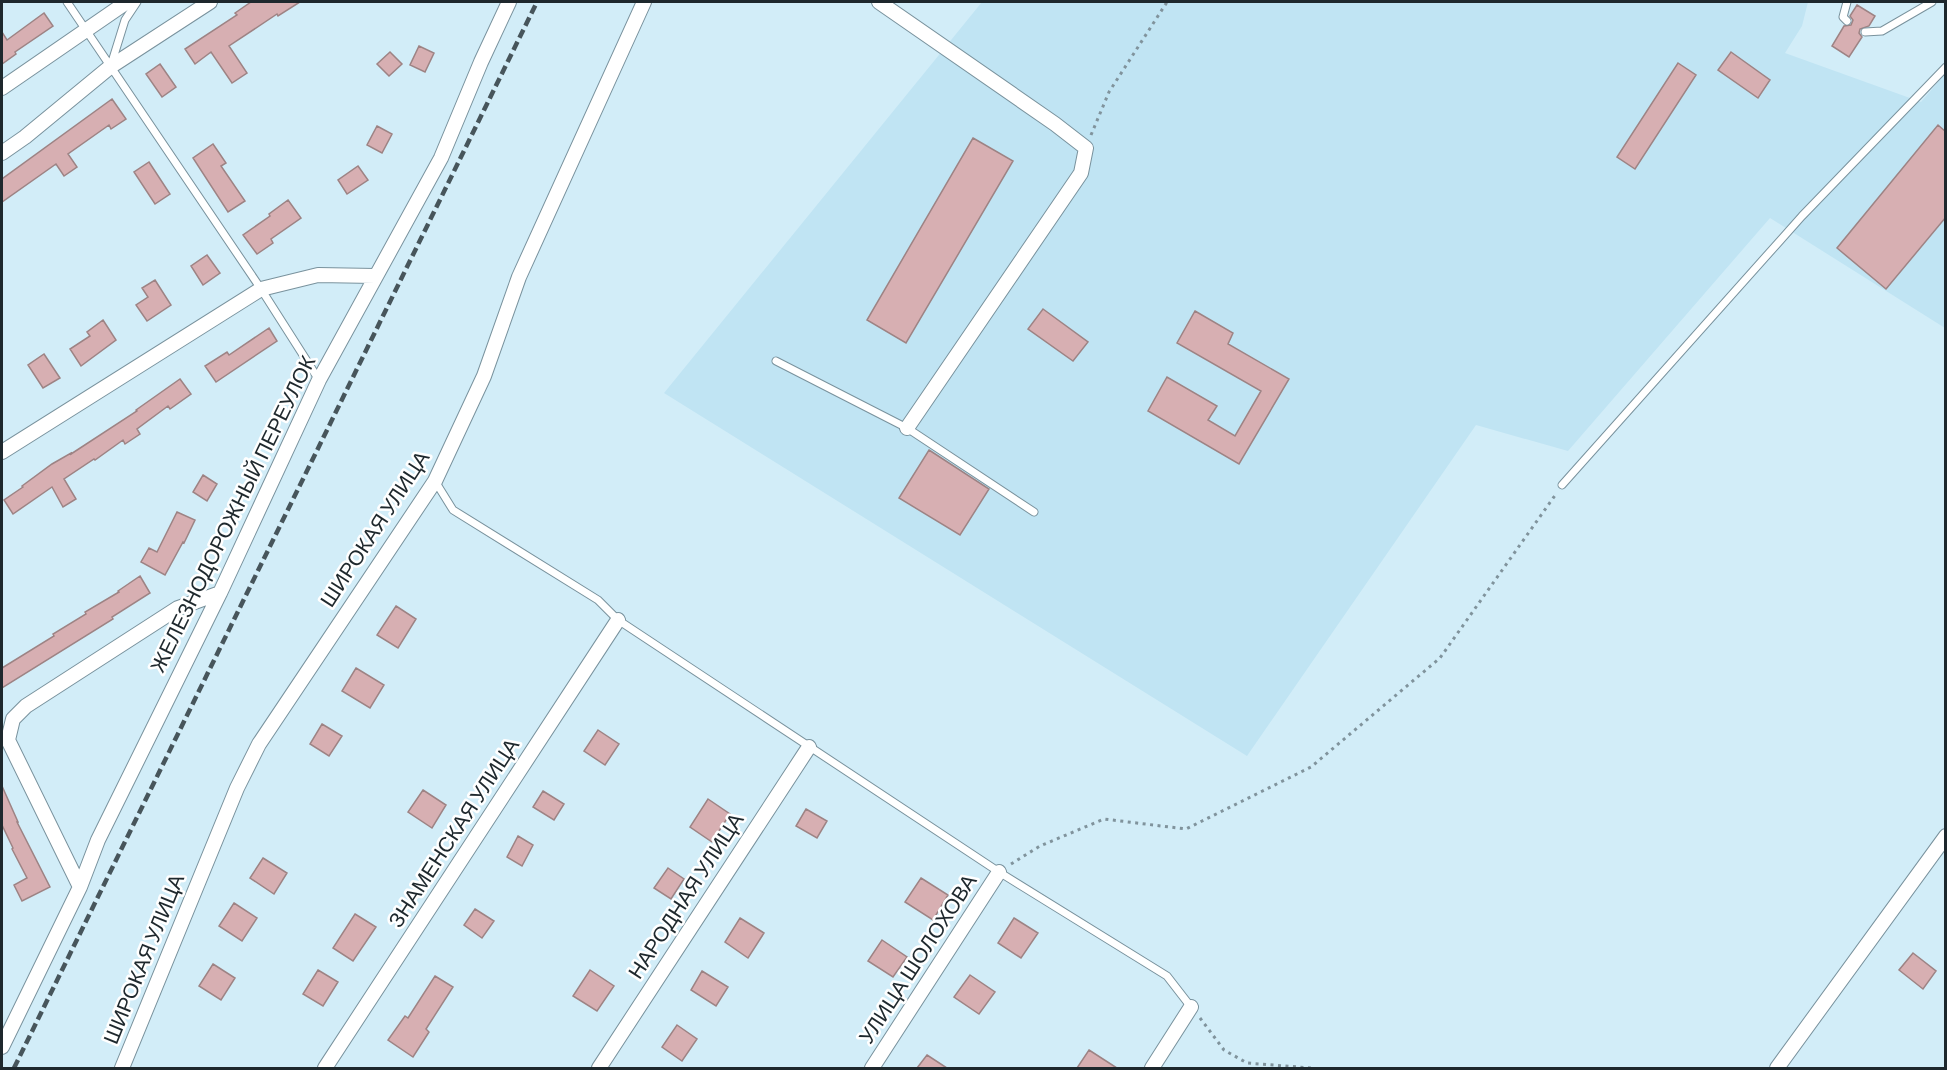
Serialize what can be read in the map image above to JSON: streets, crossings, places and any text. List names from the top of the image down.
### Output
{
  "streets": {
    "street": [
      "ЖЕЛЕЗНОДОРОЖНЫЙ ПЕРЕУЛОК",
      "ШИРОКАЯ УЛИЦА",
      "ЗНАМЕНСКАЯ УЛИЦА",
      "НАРОДНАЯ УЛИЦА",
      "УЛИЦА ШОЛОХОВА"
    ]
  }
}
